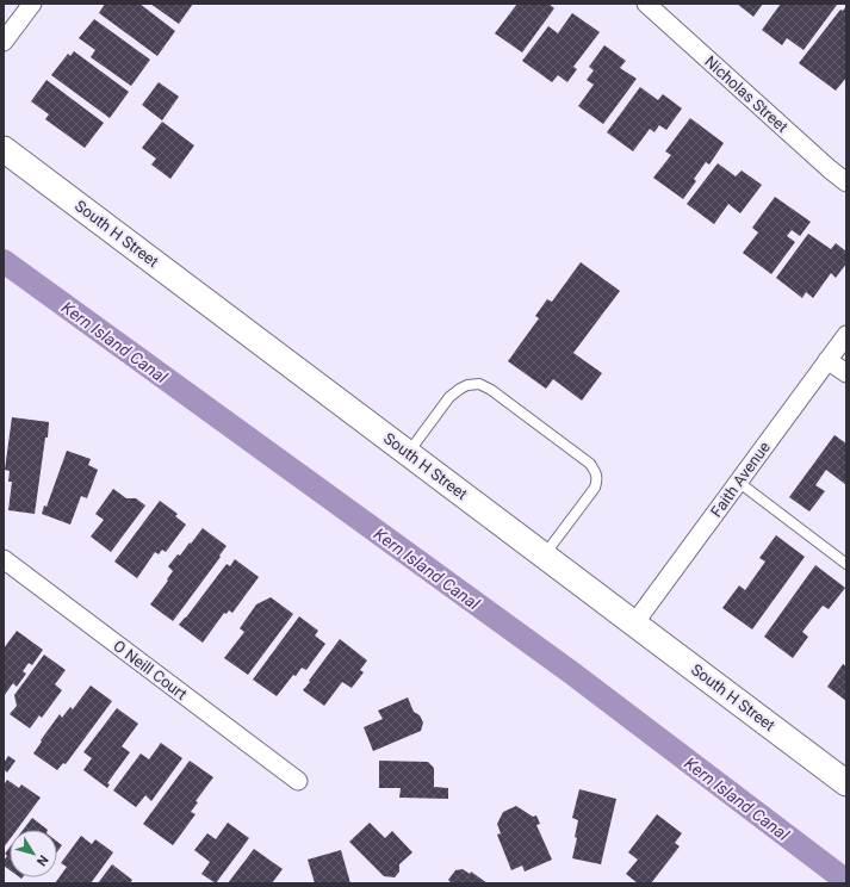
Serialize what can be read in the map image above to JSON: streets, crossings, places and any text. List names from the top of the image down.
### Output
{
  "streets": {
    "street": [
      "Nicholas Street",
      "South H Street",
      "Faith Avenue",
      "O Neill Court"
    ]
  },
  "crossings": [
    ["South H Street", "Faith Avenue"]
  ],
  "water": ["Kern Island Canal"],
  "north": "bottom right"
}
